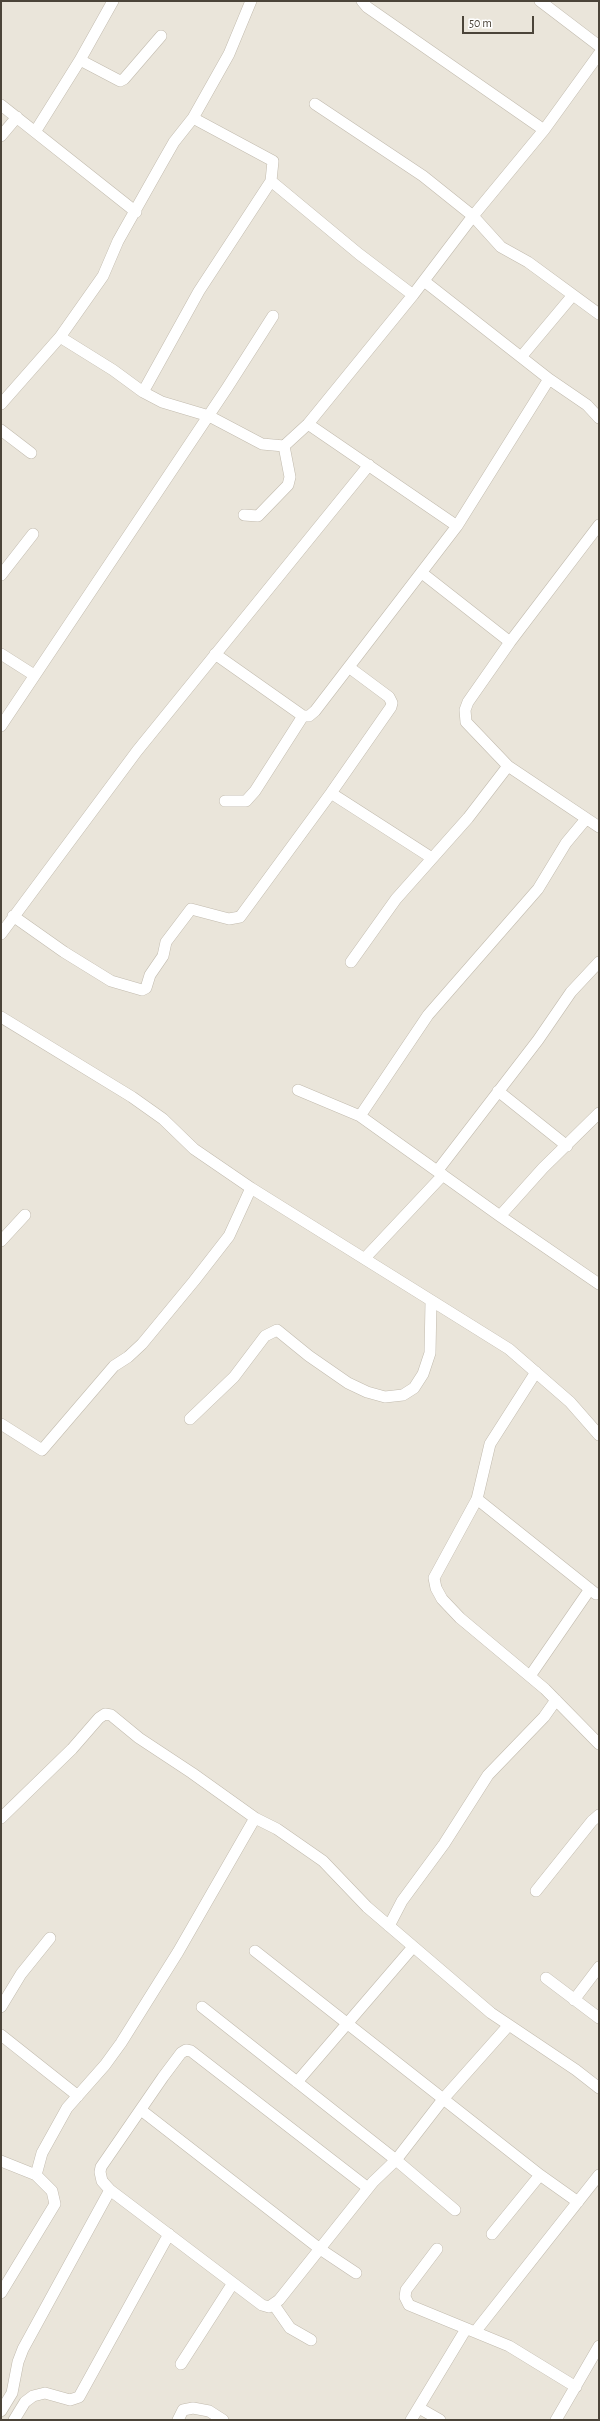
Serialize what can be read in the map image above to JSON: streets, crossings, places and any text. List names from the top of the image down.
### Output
{
  "scale_bar": "50 m"
}
